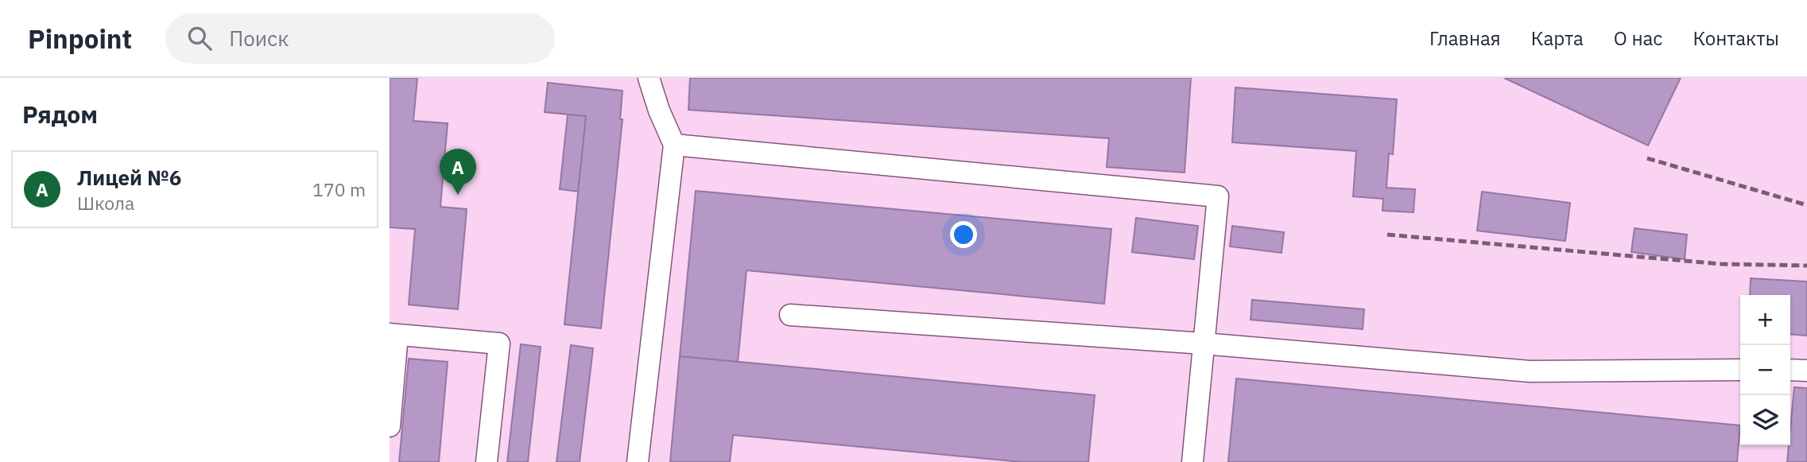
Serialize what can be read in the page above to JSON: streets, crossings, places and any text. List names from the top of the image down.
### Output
{
  "page": {
    "header": "Pinpoint",
    "search": "Поиск",
    "nav": [
      "Главная",
      "Карта",
      "О нас",
      "Контакты"
    ],
    "heading": "Рядом",
    "pins": "A",
    "list": [
      {
        "mark": "A",
        "name": "Лицей №6",
        "note": "Школа",
        "value": "170 m"
      }
    ],
    "map_buttons": ["+", "−"]
  }
}
